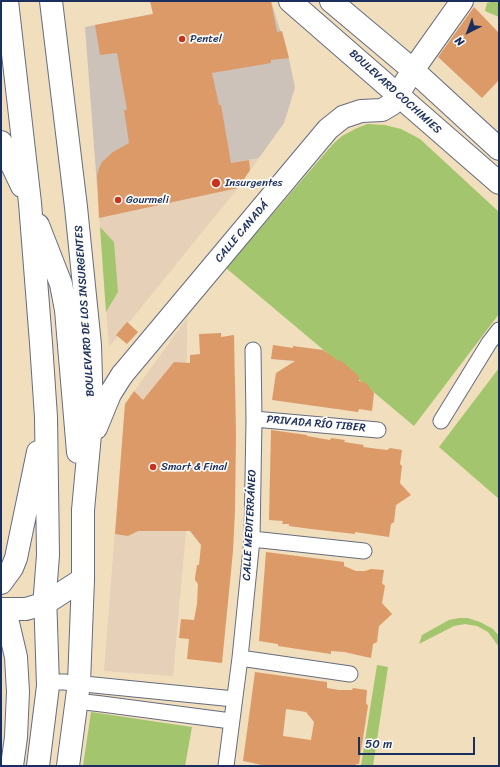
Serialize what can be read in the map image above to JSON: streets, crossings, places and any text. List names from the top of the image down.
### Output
{
  "streets": {
    "main road": ["BOULEVARD COCHIMIES", "CALLE CANADÁ", "BOULEVARD DE LOS INSURGENTES"],
    "street": ["PRIVADA RÍO TIBER", "CALLE MEDITERRÁNEO"]
  },
  "crossings": [
    ["BOULEVARD COCHIMIES", "CALLE CANADÁ"],
    ["CALLE CANADÁ", "BOULEVARD DE LOS INSURGENTES"],
    ["PRIVADA RÍO TIBER", "CALLE MEDITERRÁNEO"]
  ],
  "places": [
    "Pentel",
    "Insurgentes",
    "Gourmeli",
    "Smart & Final"
  ],
  "scale_bar": "50 m",
  "north": "bottom left"
}
